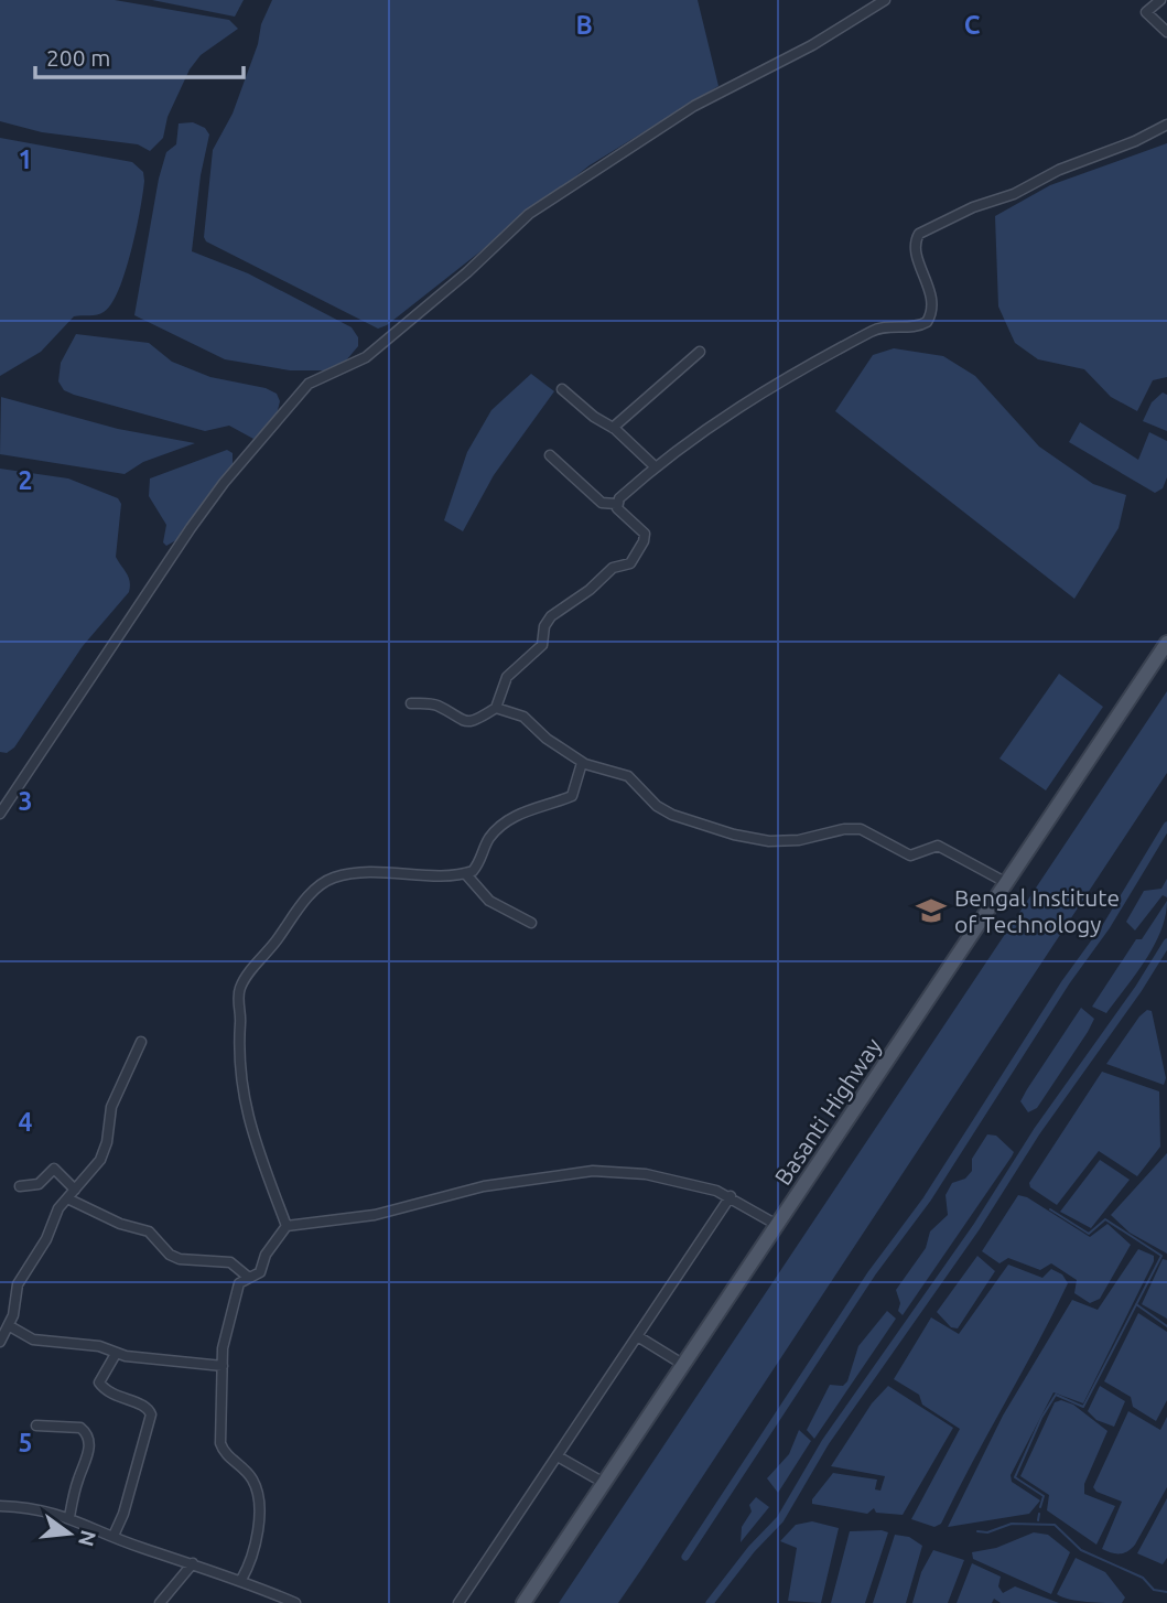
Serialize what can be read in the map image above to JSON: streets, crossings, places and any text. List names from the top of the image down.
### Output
{
  "streets": {
    "main road": ["Basanti Highway"]
  },
  "places": {
    "school or university": ["Bengal Institute of Technology"]
  },
  "scale_bar": "200 m",
  "north": "right",
  "grid": {
    "columns": ["B", "C"],
    "rows": [
      "1",
      "2",
      "3",
      "4",
      "5"
    ]
  }
}
